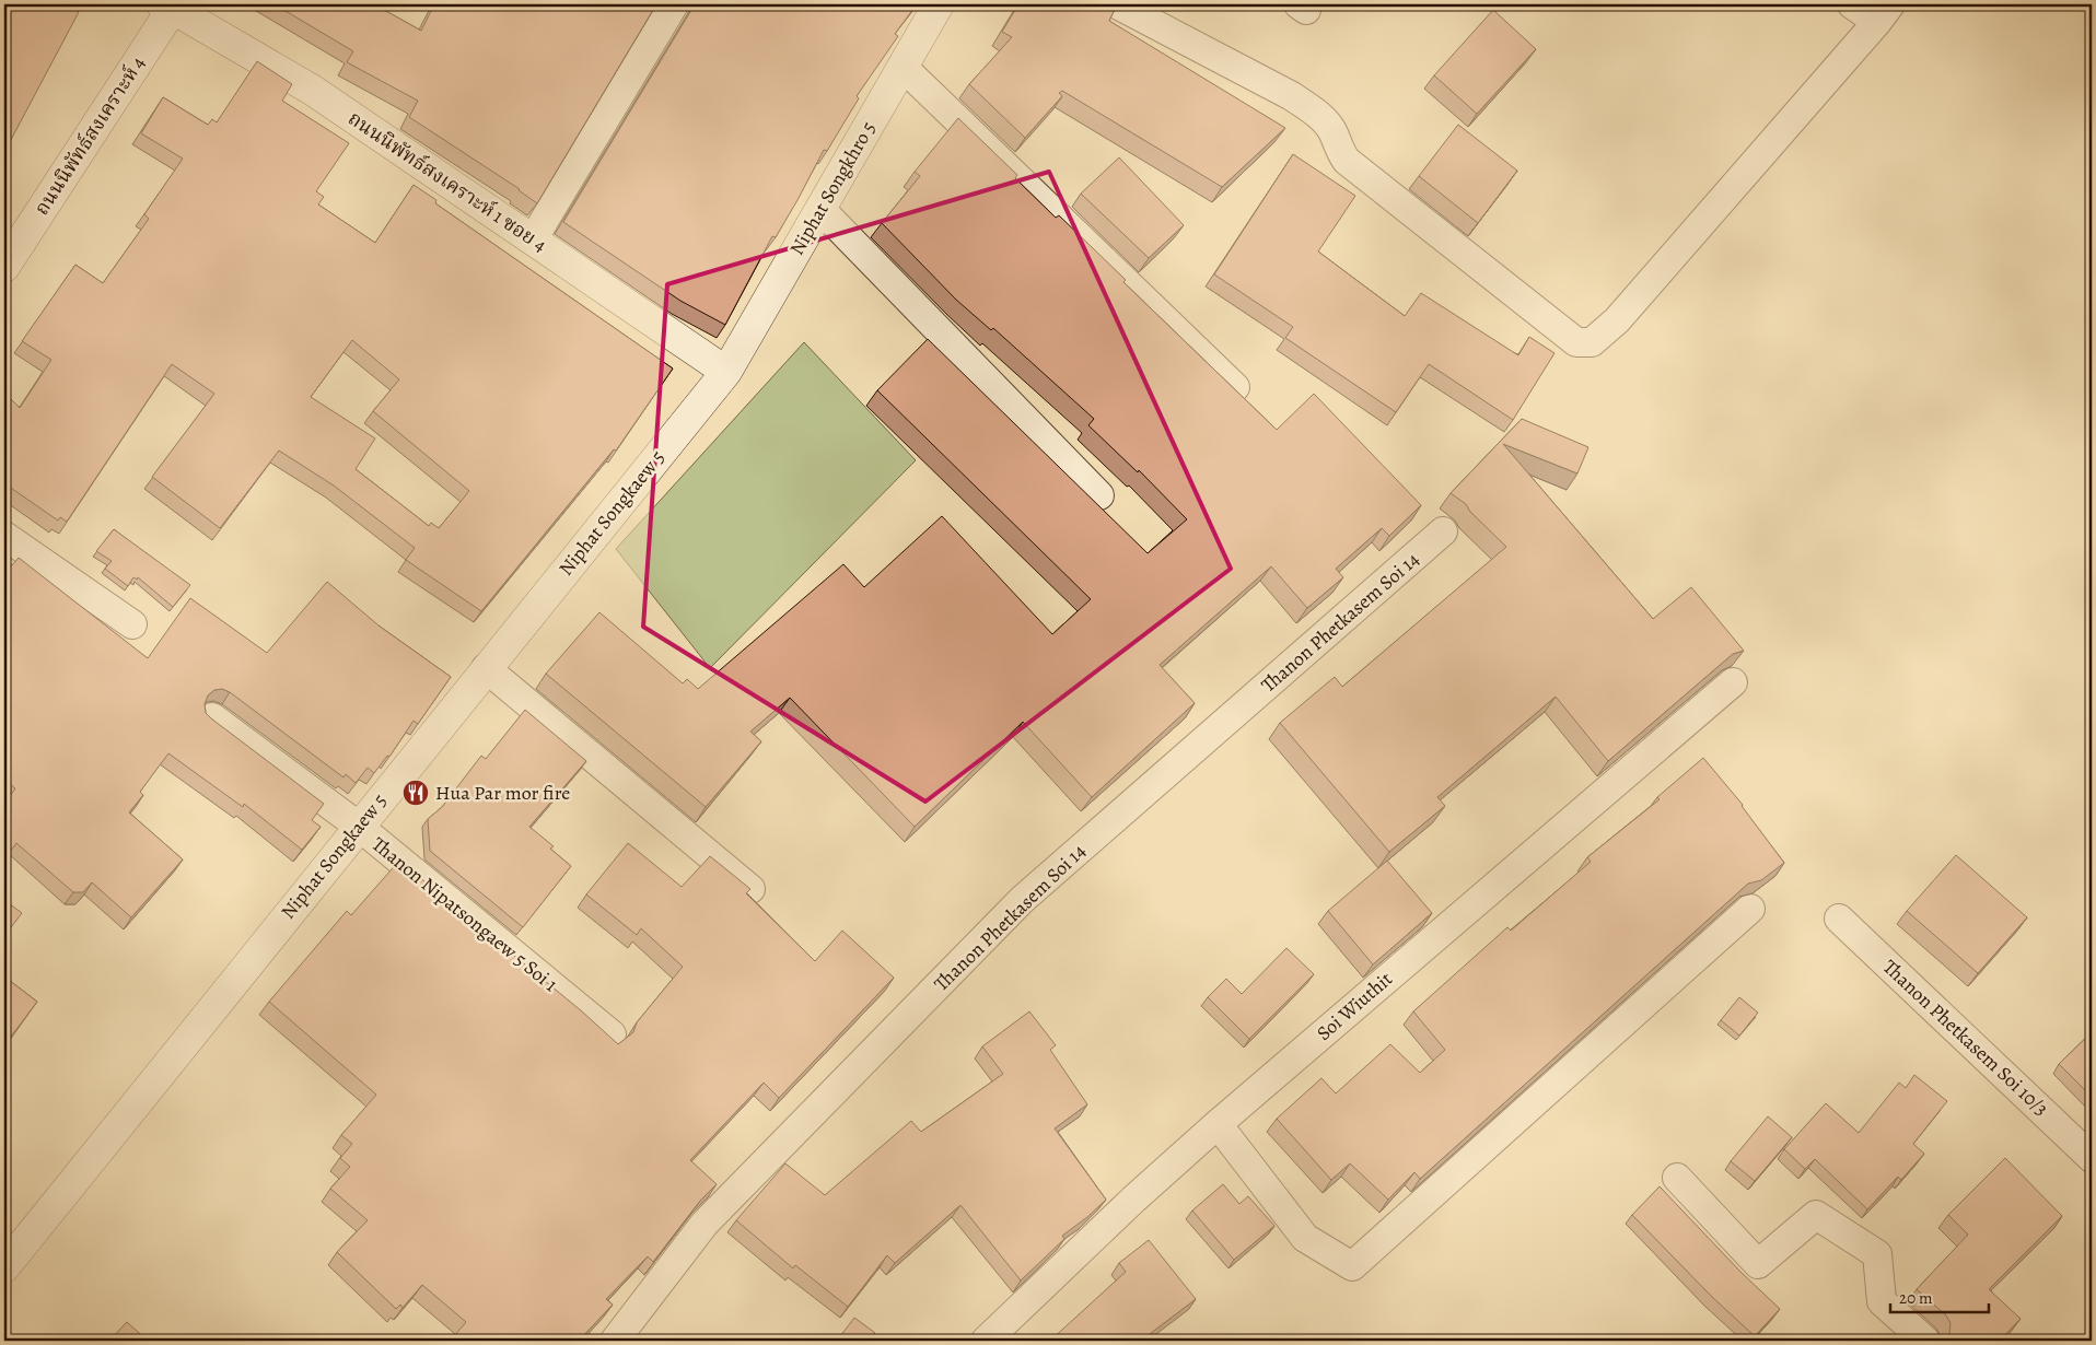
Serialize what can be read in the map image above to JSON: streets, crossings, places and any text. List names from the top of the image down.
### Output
{
  "streets": {
    "street": [
      "ถนนนิพัทธ์สงเคราะห์ 4",
      "ถนนนิพัทธ์สงเคราะห์ 1 ซอย 4",
      "Niphat Songkhro 5",
      "Niphat Songkaew 5",
      "Thanon Phetkasem Soi 14",
      "Thanon Nipatsongaew 5 Soi 1",
      "Soi Wiuthit",
      "Thanon Phetkasem Soi 10/3"
    ]
  },
  "crossings": [
    ["ถนนนิพัทธ์สงเคราะห์ 4", "ถนนนิพัทธ์สงเคราะห์ 1 ซอย 4"],
    ["ถนนนิพัทธ์สงเคราะห์ 1 ซอย 4", "Niphat Songkhro 5"],
    ["ถนนนิพัทธ์สงเคราะห์ 1 ซอย 4", "Niphat Songkaew 5"],
    ["Niphat Songkhro 5", "Niphat Songkaew 5"],
    ["Niphat Songkaew 5", "Thanon Nipatsongaew 5 Soi 1"]
  ],
  "places": {
    "restaurant": ["Hua Par mor fire"]
  },
  "scale_bar": "20 m"
}
